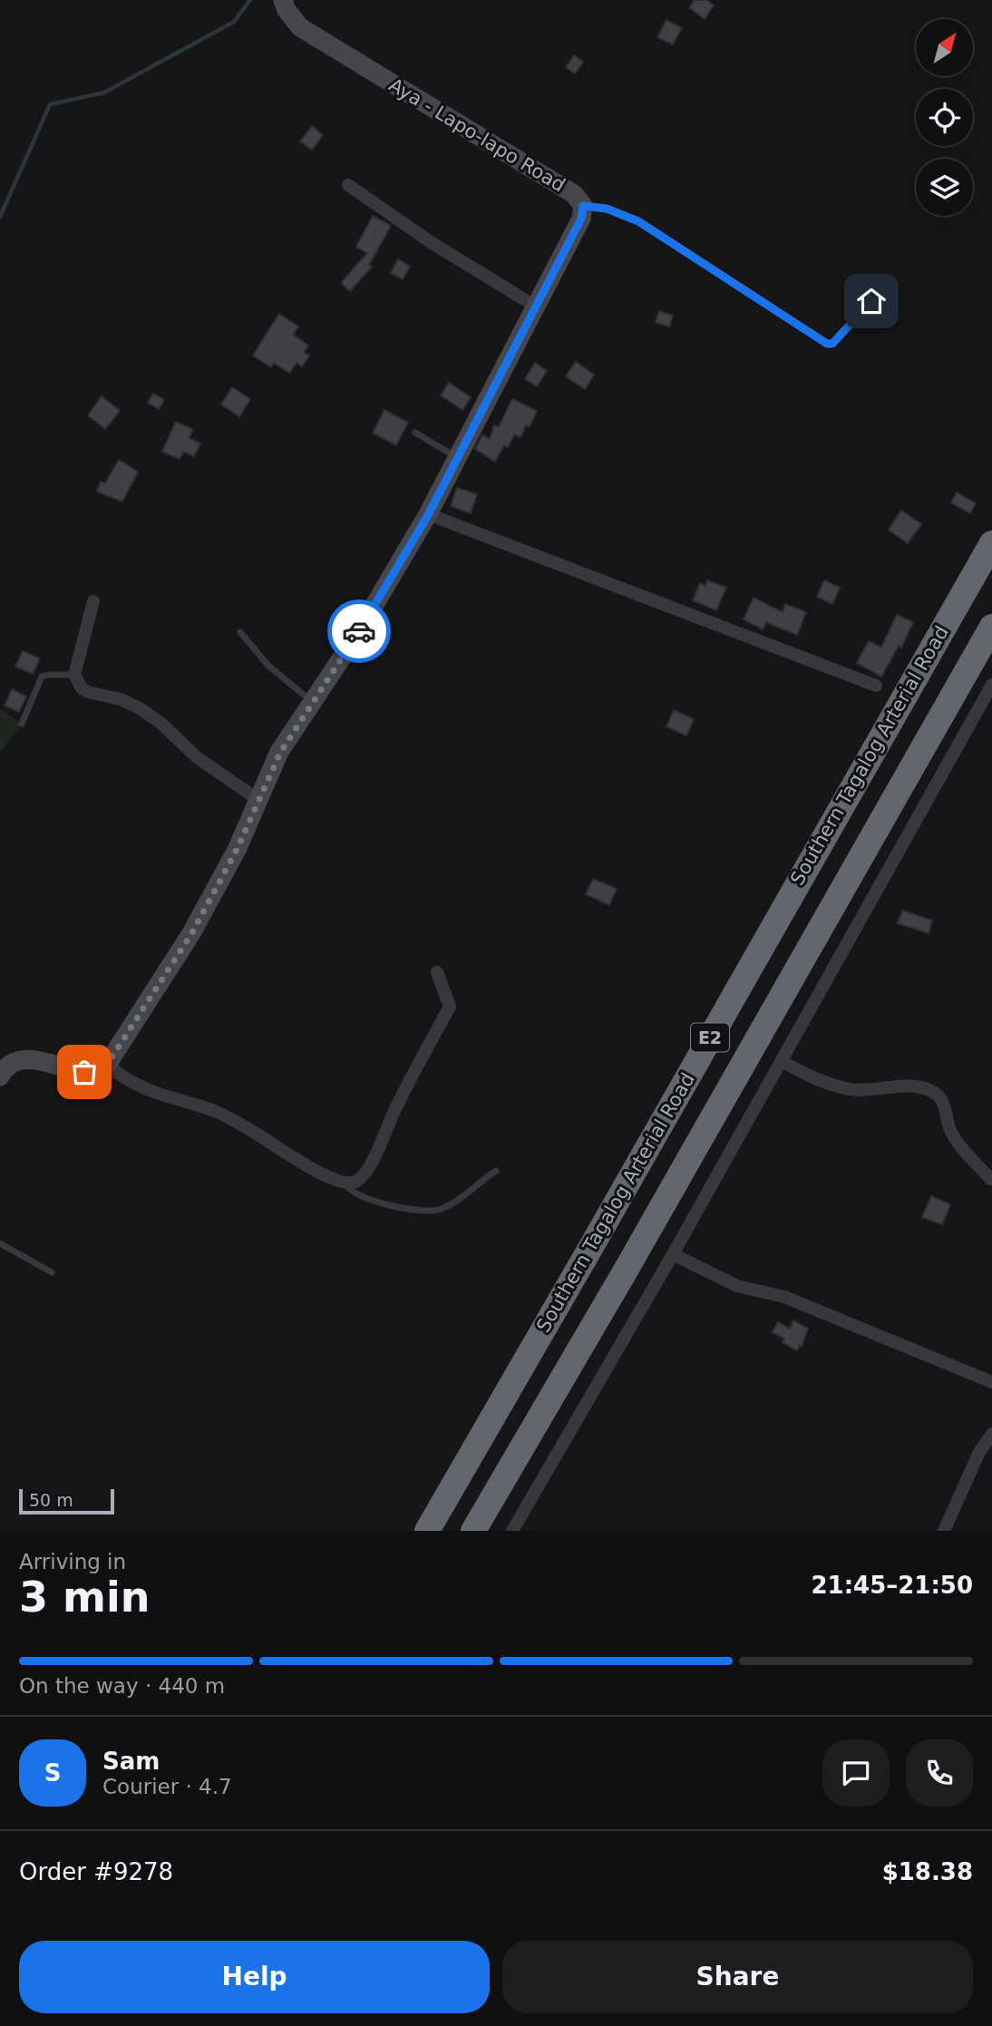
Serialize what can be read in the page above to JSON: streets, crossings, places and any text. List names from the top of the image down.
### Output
{
  "streets": {
    "highway": ["Southern Tagalog Arterial Road", "E2"],
    "street": ["Aya - Lapo-lapo Road"]
  },
  "scale_bar": "50 m",
  "north": "top right",
  "page": {
    "scale": "50 m",
    "heading": ["3 min", "Arriving in", "21:45–21:50"],
    "panel": [
      "Sam",
      "Courier · 4.7",
      "Order #9278",
      "$18.38"
    ],
    "bar": "On the way · 440 m",
    "round": "S",
    "buttons": ["Help", "Share"]
  }
}
